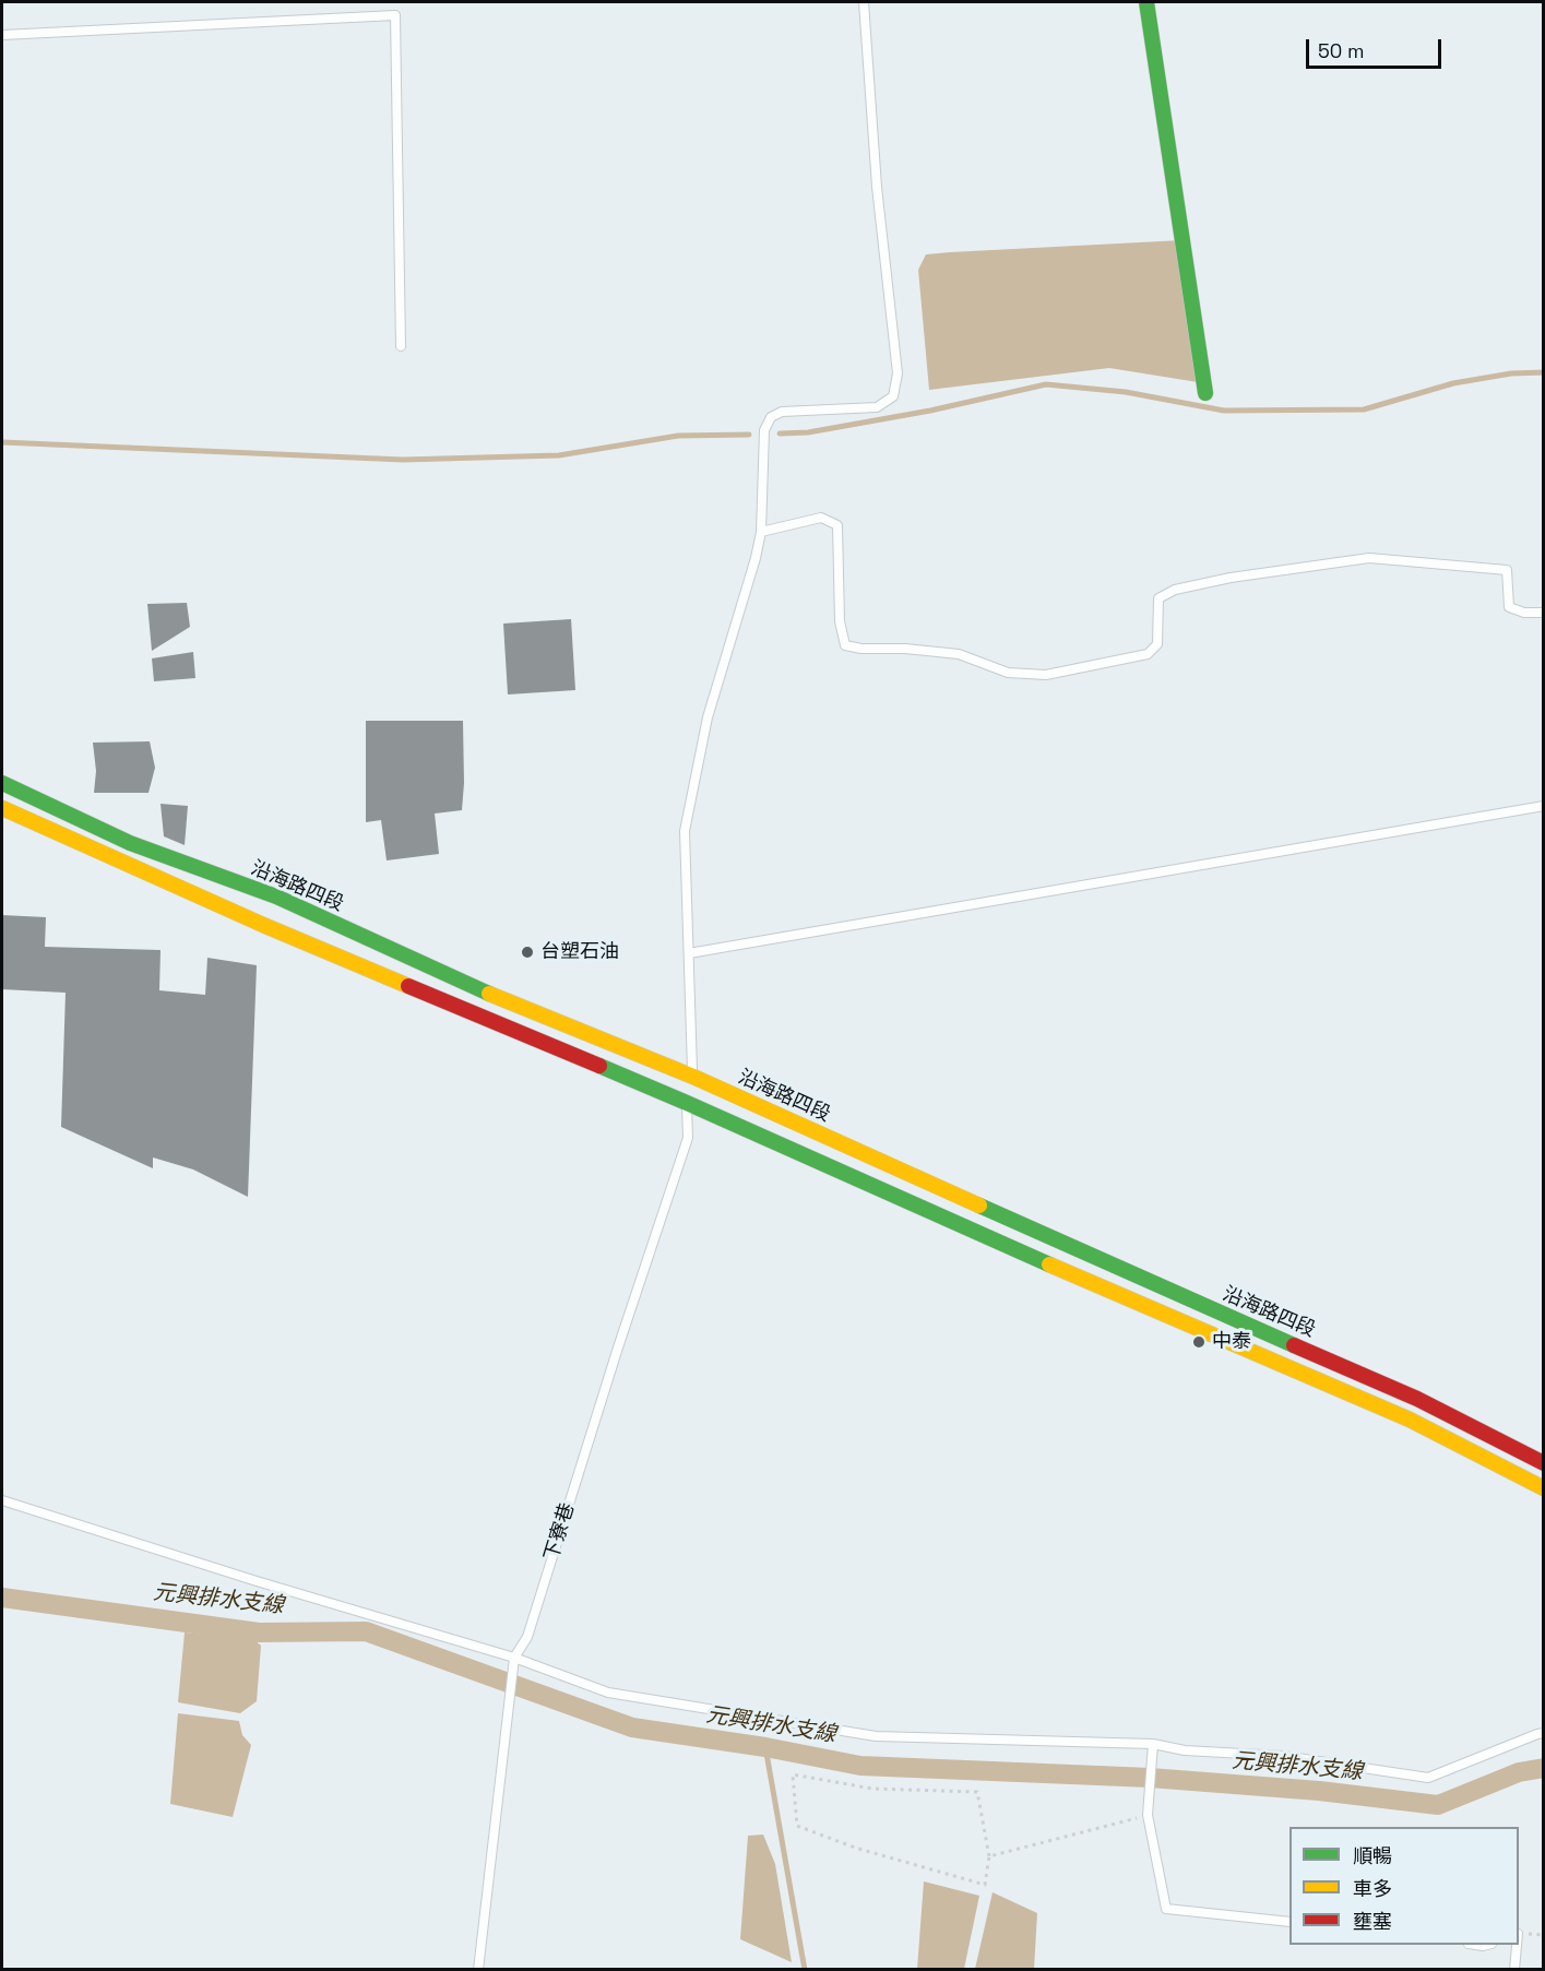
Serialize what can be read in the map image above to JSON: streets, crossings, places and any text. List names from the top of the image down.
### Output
{
  "streets": {
    "main road": ["沿海路四段"],
    "lane": ["下寮巷"]
  },
  "crossings": [
    ["沿海路四段", "下寮巷"]
  ],
  "water": ["元興排水支線"],
  "places": ["台塑石油", "中泰"],
  "legend": ["順暢", "車多", "壅塞"],
  "scale_bar": "50 m"
}
